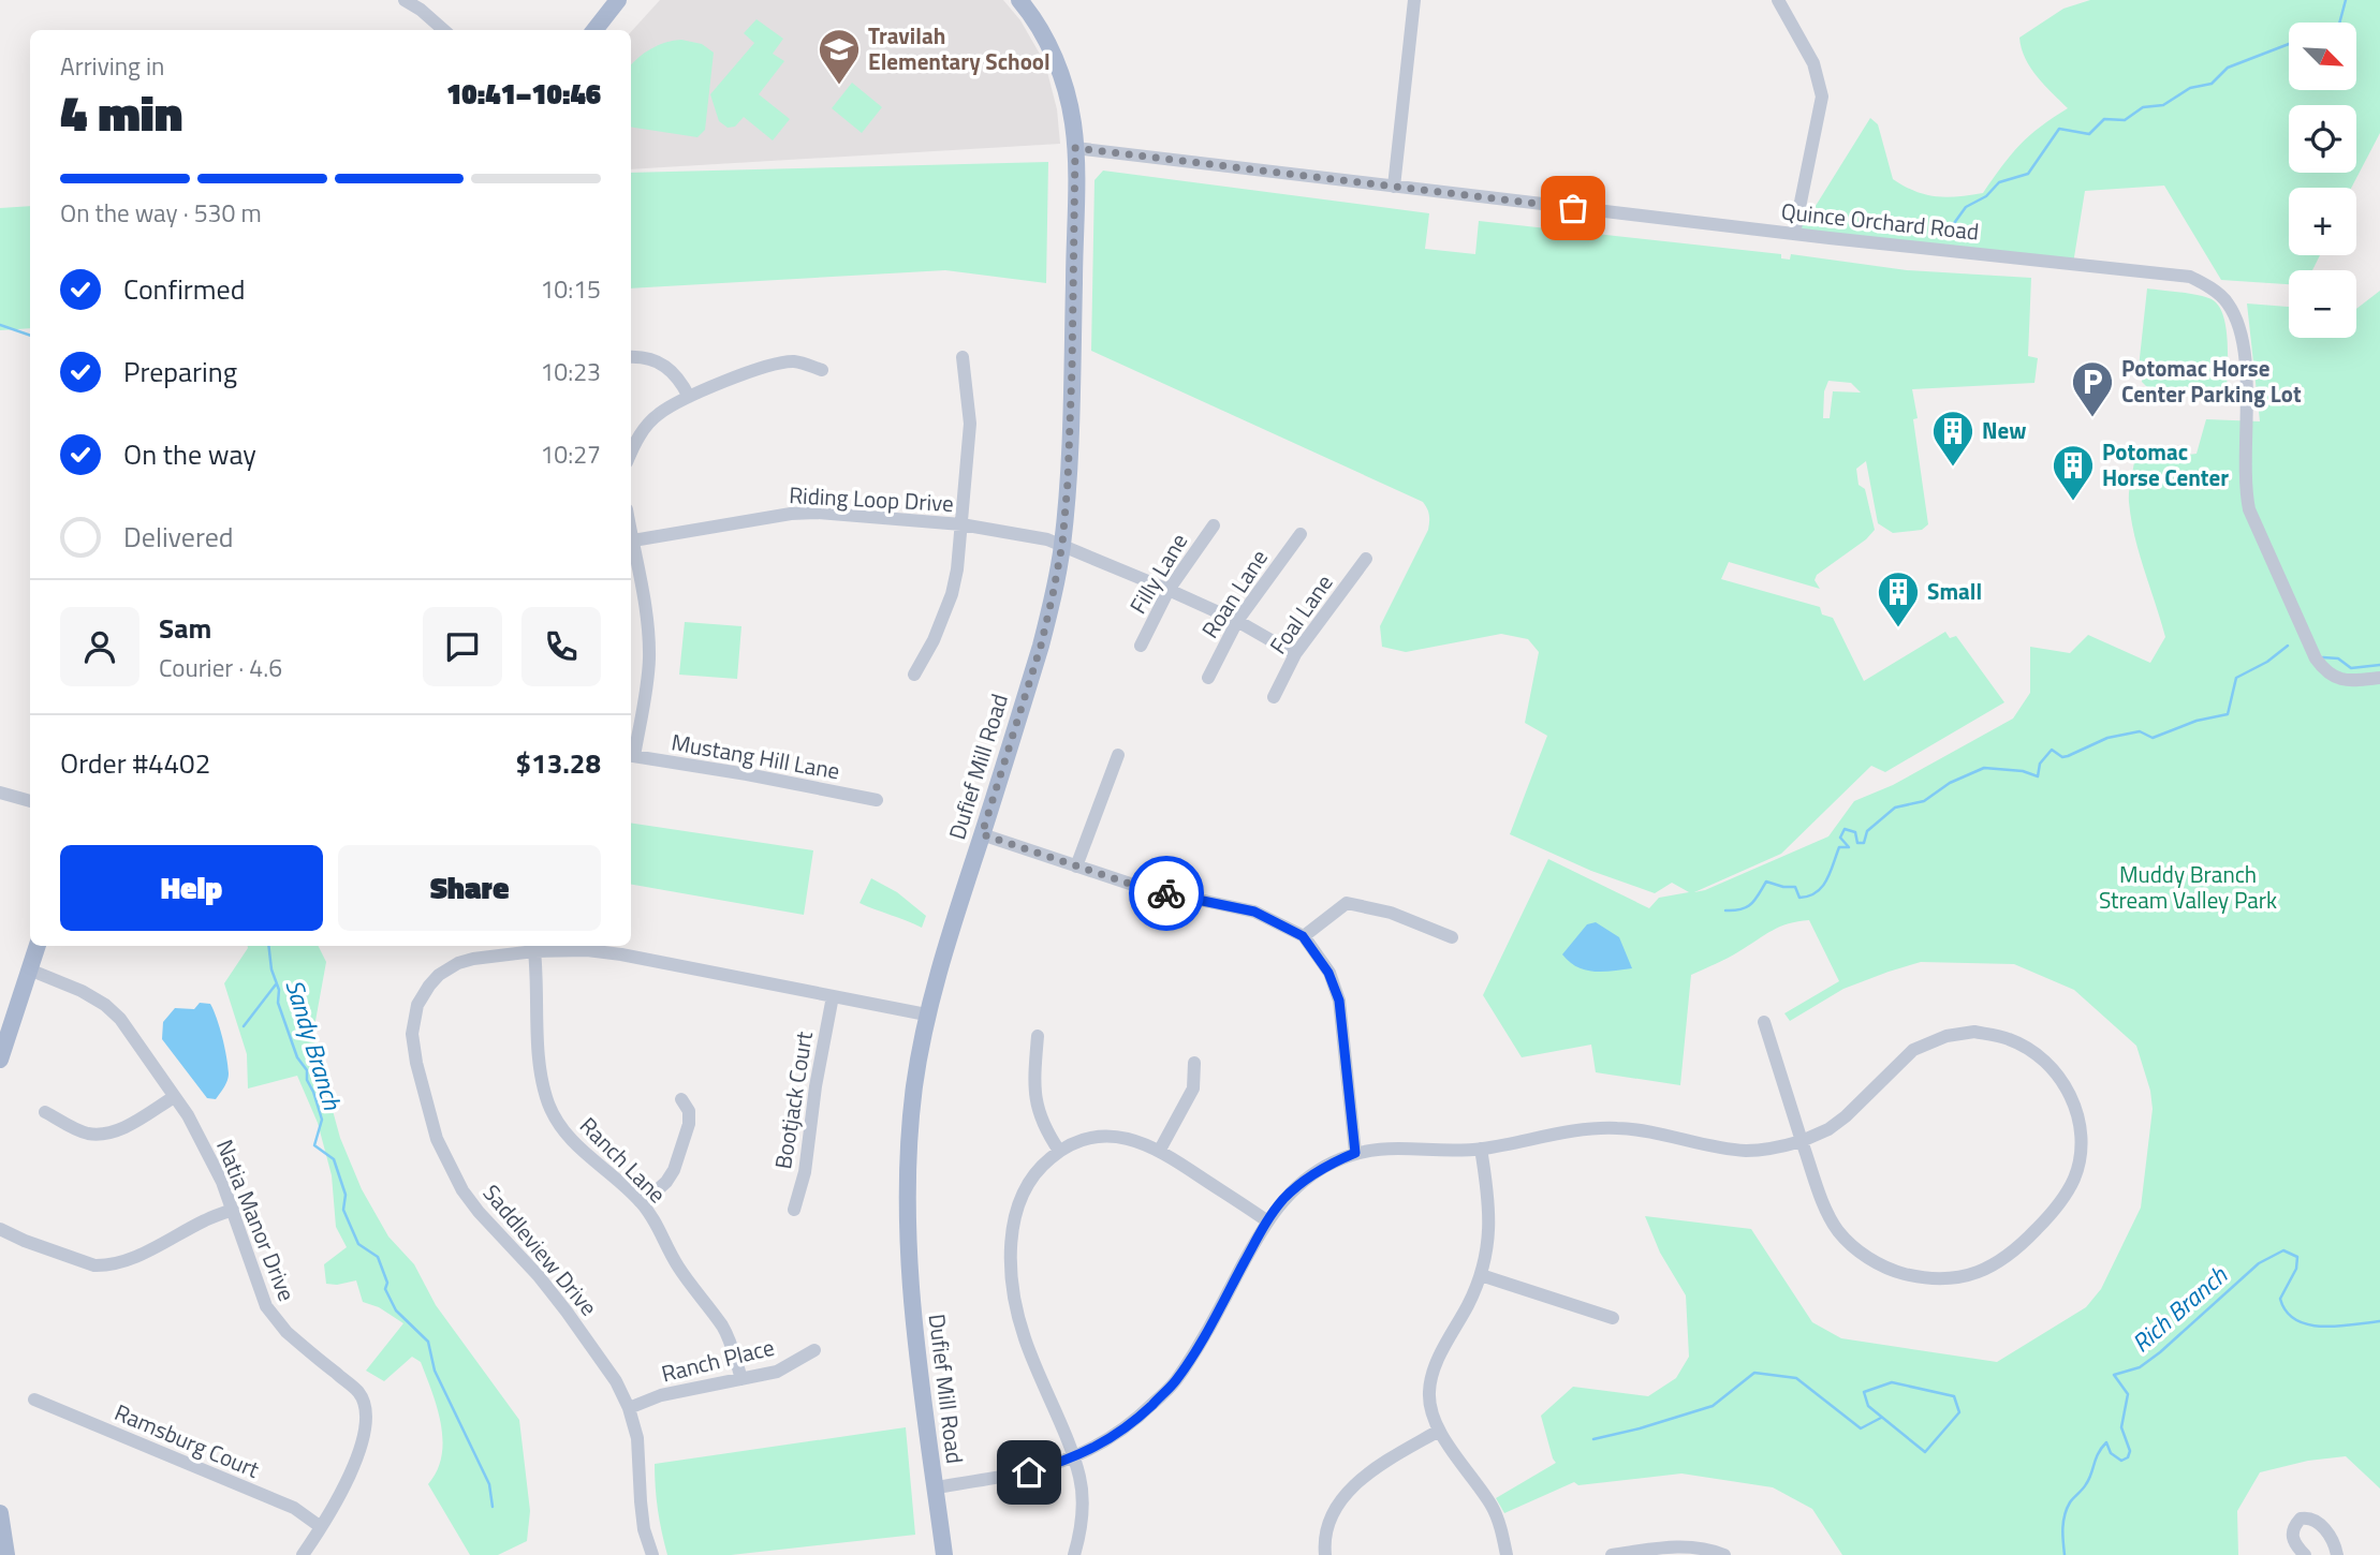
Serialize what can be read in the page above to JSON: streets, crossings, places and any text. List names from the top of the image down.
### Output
{
  "streets": {
    "main road": ["Dufief Mill Road"],
    "street": [
      "Quince Orchard Road",
      "Riding Loop Drive",
      "Filly Lane",
      "Roan Lane",
      "Foal Lane",
      "Mustang Hill Lane",
      "Bootjack Court",
      "Ranch Lane",
      "Natia Manor Drive",
      "Saddleview Drive",
      "Ranch Place",
      "Ramsburg Court"
    ]
  },
  "crossings": [
    ["Quince Orchard Road", "Dufief Mill Road"],
    ["Riding Loop Drive", "Filly Lane"],
    ["Riding Loop Drive", "Roan Lane"],
    ["Riding Loop Drive", "Foal Lane"],
    ["Riding Loop Drive", "Dufief Mill Road"],
    ["Dufief Mill Road", "Saddleview Drive"],
    ["Bootjack Court", "Saddleview Drive"],
    ["Ranch Lane", "Saddleview Drive"],
    ["Ranch Lane", "Ranch Place"],
    ["Natia Manor Drive", "Ramsburg Court"],
    ["Saddleview Drive", "Ranch Place"]
  ],
  "water": ["Sandy Branch", "Rich Branch"],
  "parks": ["Muddy Branch Stream Valley Park"],
  "places": {
    "school or university": ["Travilah Elementary School"],
    "parking": ["Potomac Horse Center Parking Lot"],
    "building": ["New", "Potomac Horse Center", "Small"]
  },
  "north": "bottom right",
  "page": {
    "map_buttons": ["+", "−"],
    "heading": ["4 min", "Arriving in", "10:41–10:46"],
    "panel": [
      "Sam",
      "Courier · 4.6",
      "Order #4402",
      "$13.28"
    ],
    "bar": "On the way · 530 m",
    "list": [
      ["Confirmed", "10:15"],
      ["Preparing", "10:23"],
      ["On the way", "10:27"],
      "Delivered"
    ],
    "buttons": ["Help", "Share"]
  }
}
